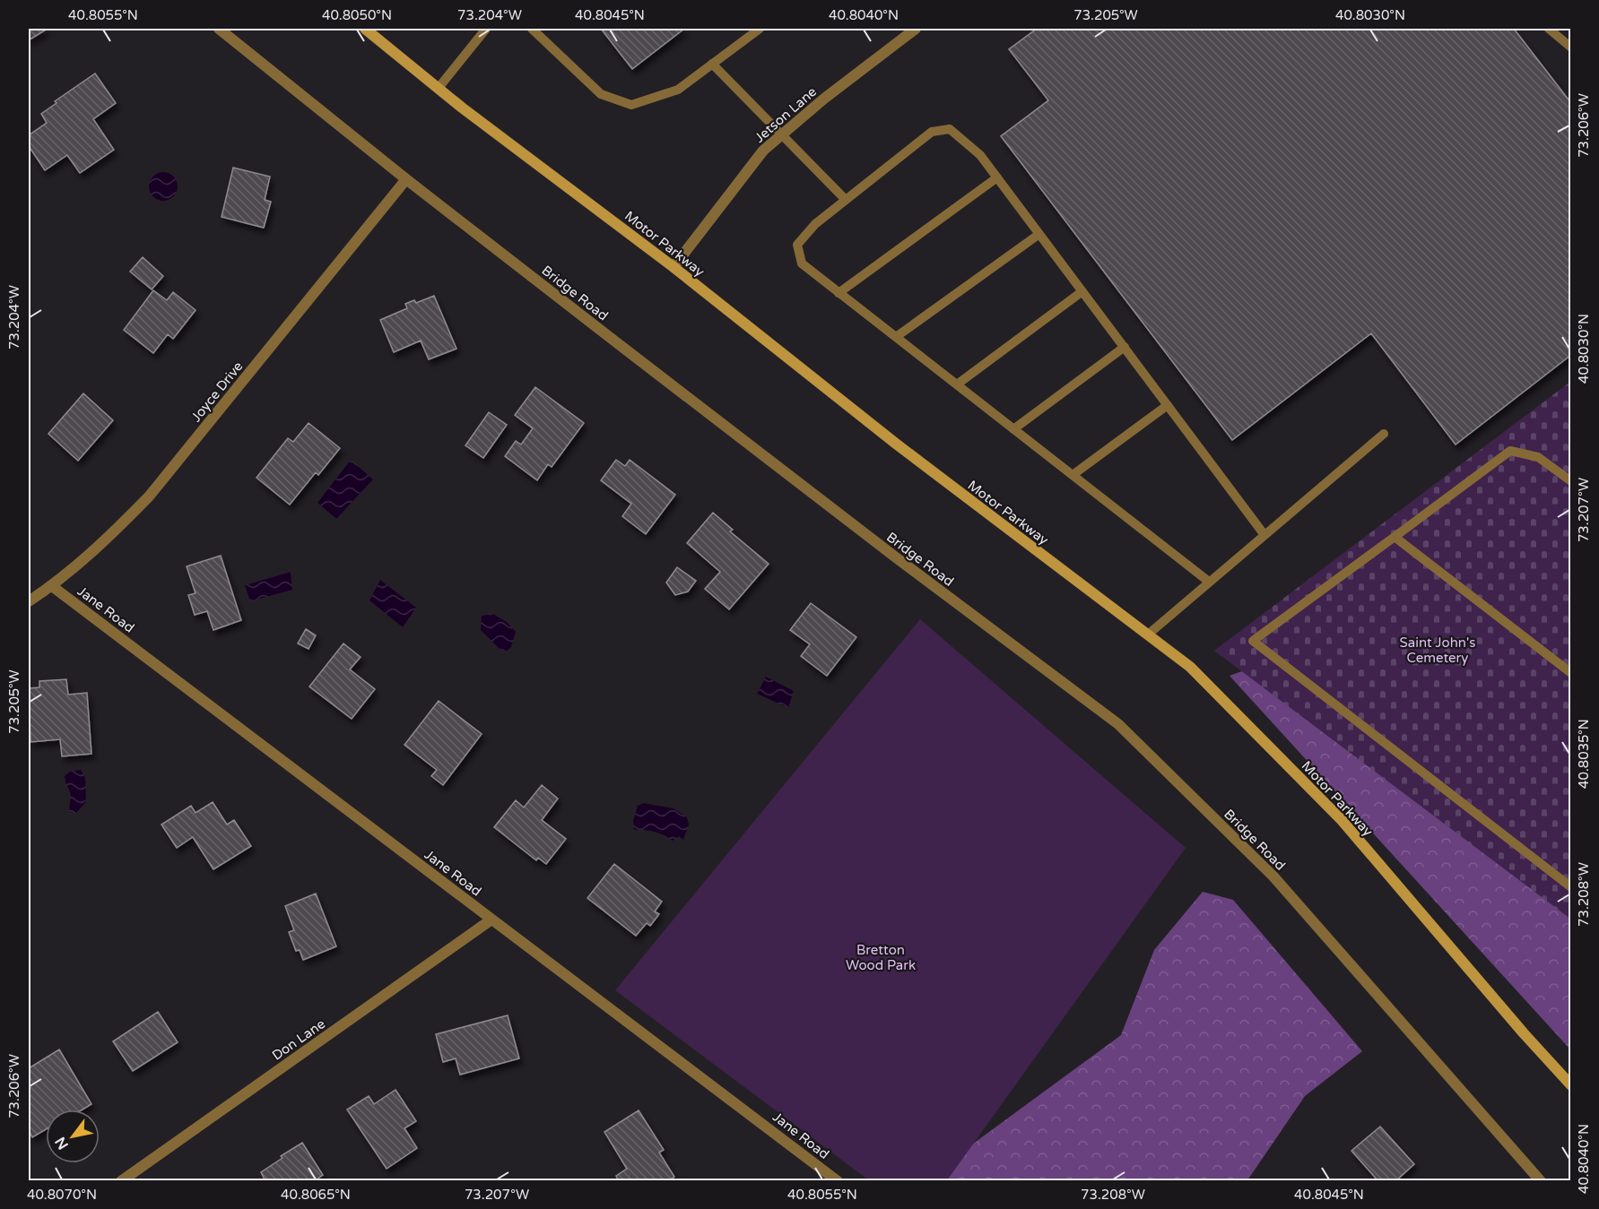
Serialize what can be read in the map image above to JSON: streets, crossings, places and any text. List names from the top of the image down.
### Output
{
  "streets": {
    "main road": ["Motor Parkway"],
    "street": [
      "Jetson Lane",
      "Bridge Road",
      "Joyce Drive",
      "Jane Road",
      "Don Lane"
    ]
  },
  "crossings": [
    ["Jetson Lane", "Motor Parkway"],
    ["Bridge Road", "Joyce Drive"],
    ["Joyce Drive", "Jane Road"],
    ["Jane Road", "Don Lane"]
  ],
  "parks": ["Saint John's Cemetery", "Bretton Wood Park"],
  "north": "bottom left",
  "coordinates": [
    "40.8055°N",
    "40.8050°N",
    "73.204°W",
    "40.8045°N",
    "40.8040°N",
    "73.205°W",
    "40.8030°N",
    "73.206°W",
    "73.207°W",
    "40.8035°N",
    "73.208°W",
    "40.8070°N",
    "40.8065°N"
  ]
}
